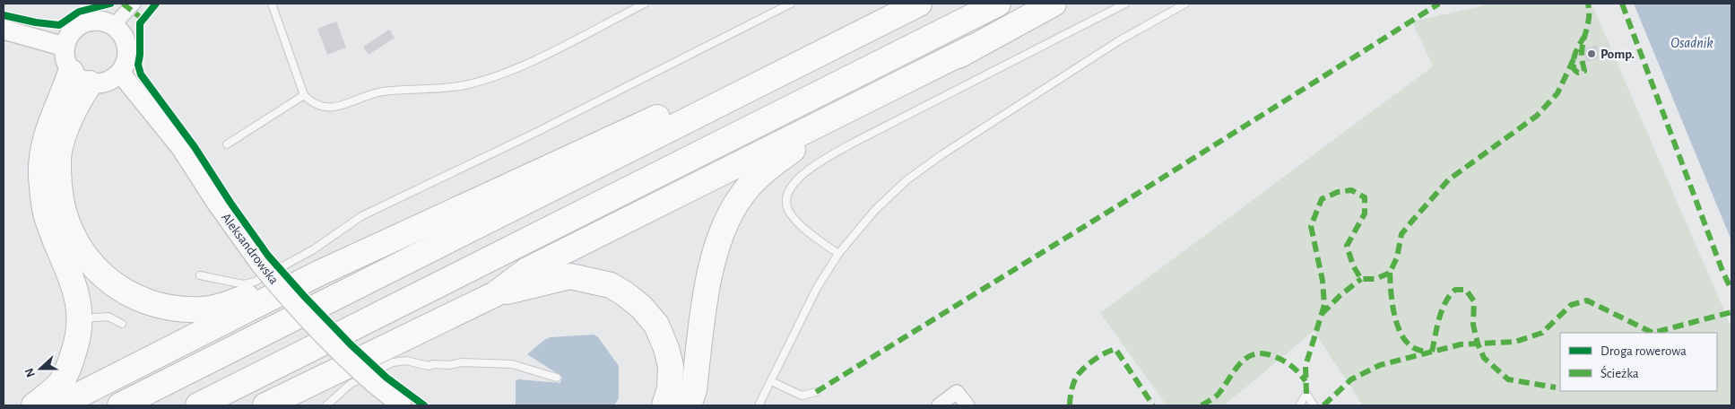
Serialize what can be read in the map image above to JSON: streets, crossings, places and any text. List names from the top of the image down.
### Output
{
  "streets": {
    "main road": ["Aleksandrowska"]
  },
  "water": ["Osadnik"],
  "places": ["Pomp."],
  "legend": ["Droga rowerowa", "Ścieżka"],
  "north": "left"
}
